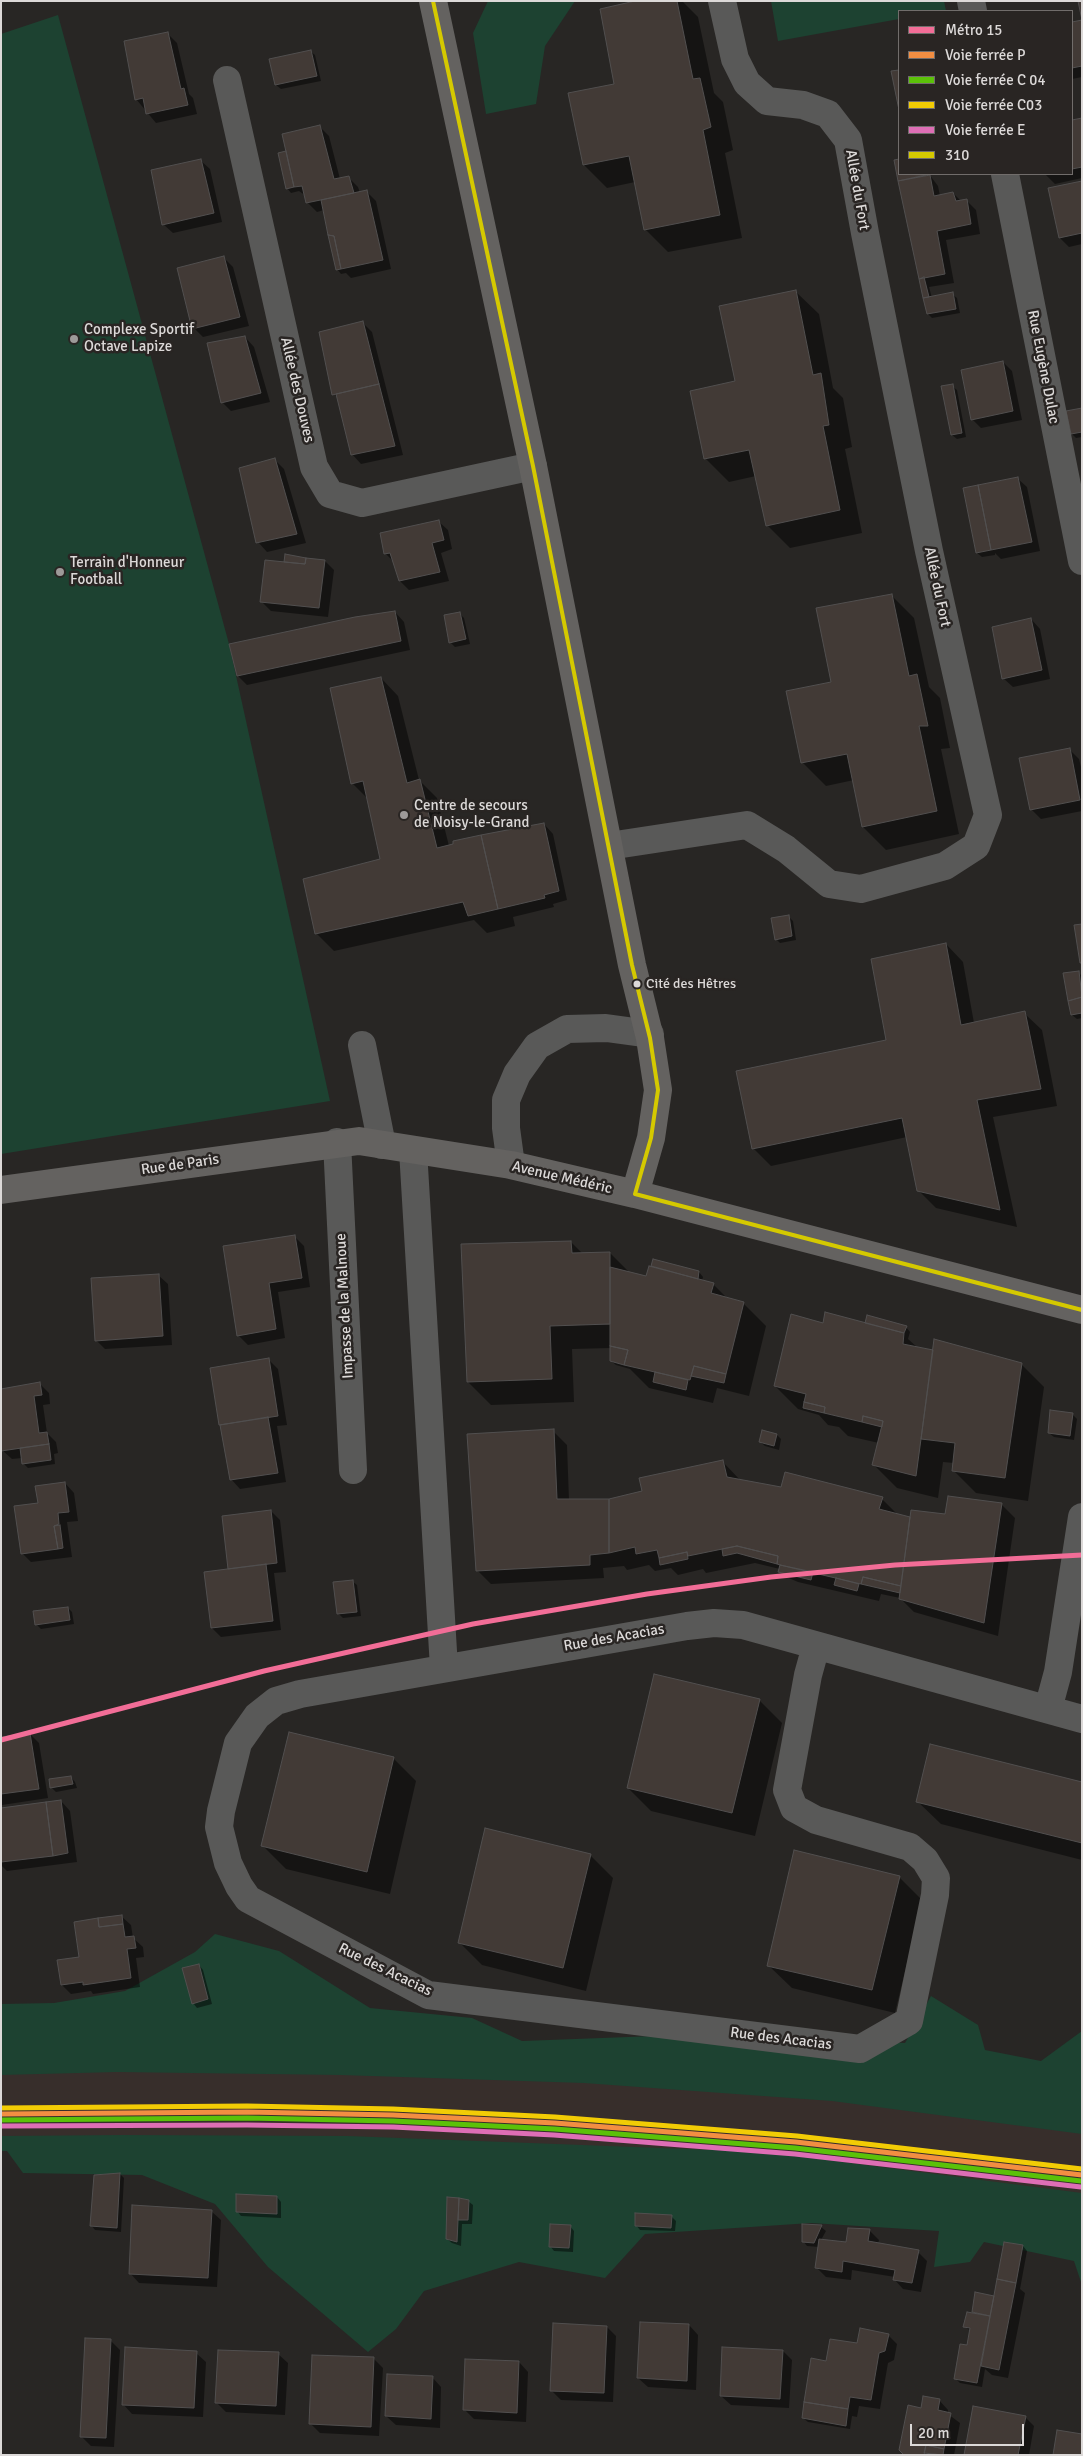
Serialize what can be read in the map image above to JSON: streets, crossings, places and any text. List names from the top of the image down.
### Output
{
  "streets": {
    "main road": ["Rue de Paris", "Avenue Médéric"],
    "street": [
      "Allée du Fort",
      "Rue Eugène Dulac",
      "Allée des Douves",
      "Impasse de la Malnoue",
      "Rue des Acacias"
    ]
  },
  "crossings": [
    ["Rue de Paris", "Avenue Médéric"],
    ["Rue de Paris", "Impasse de la Malnoue"],
    ["Avenue Médéric", "Impasse de la Malnoue"]
  ],
  "places": [
    "Complexe Sportif Octave Lapize",
    "Terrain d'Honneur Football",
    "Centre de secours de Noisy-le-Grand",
    "Cité des Hêtres"
  ],
  "lines": [
    "transit line 310",
    "metro line 15",
    "rail line C03",
    "rail line P",
    "rail line E"
  ],
  "legend": [
    "Métro 15",
    "Voie ferrée P",
    "Voie ferrée C 04",
    "Voie ferrée C03",
    "Voie ferrée E",
    "310"
  ],
  "scale_bar": "20 m"
}
